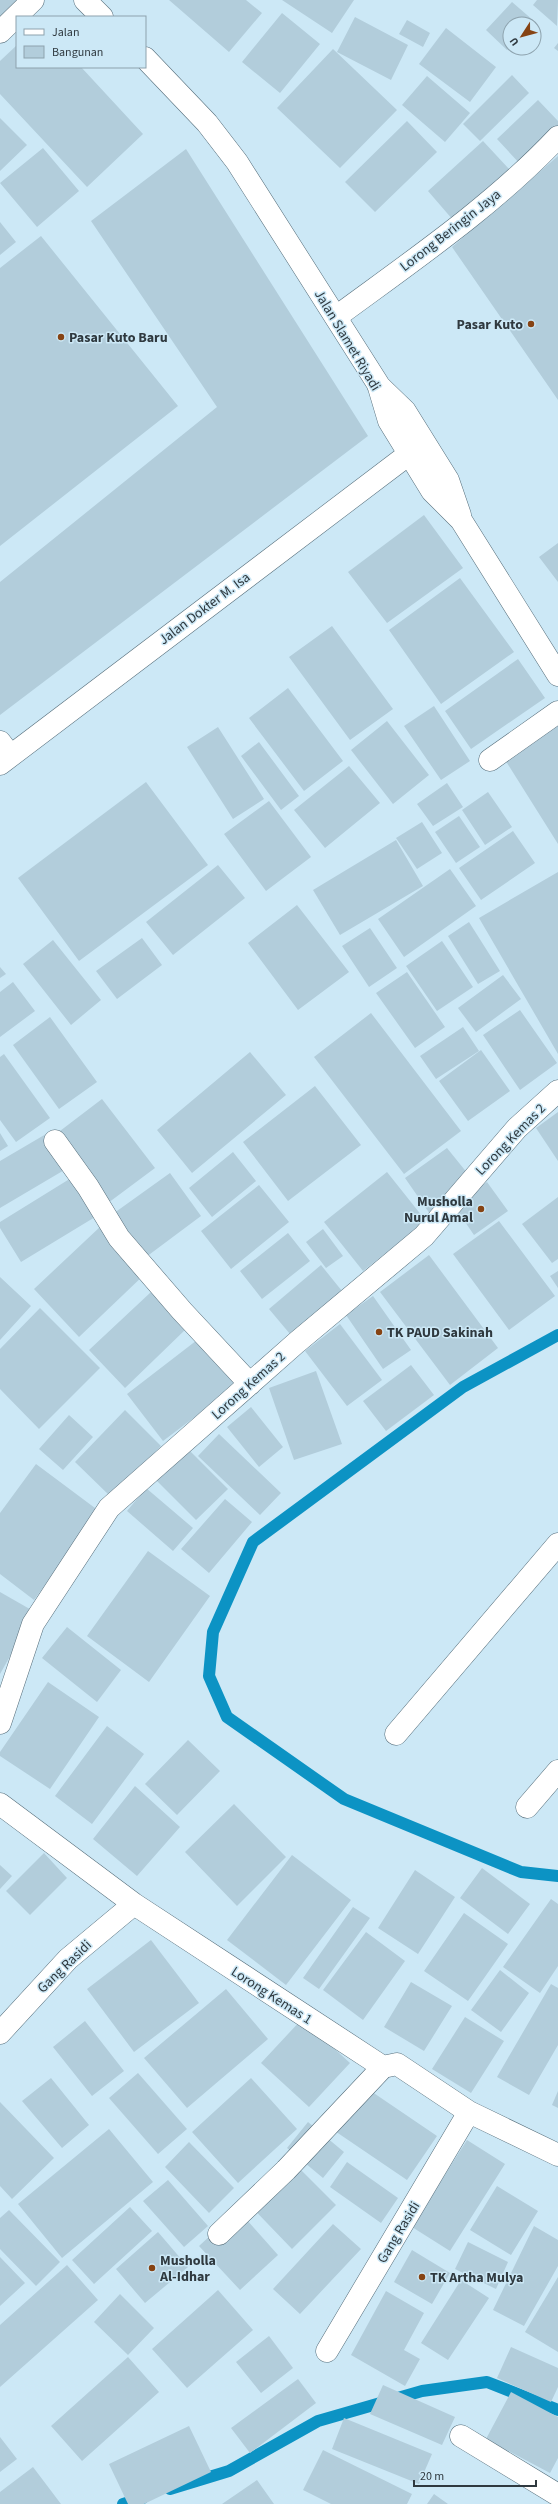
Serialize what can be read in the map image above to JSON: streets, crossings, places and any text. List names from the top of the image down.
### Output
{
  "streets": {
    "street": [
      "Lorong Beringin Jaya",
      "Jalan Slamet Riyadi",
      "Jalan Dokter M. Isa",
      "Lorong Kemas 2",
      "Gang Rasidi",
      "Lorong Kemas 1"
    ]
  },
  "crossings": [
    ["Lorong Beringin Jaya", "Jalan Slamet Riyadi"],
    ["Jalan Slamet Riyadi", "Jalan Dokter M. Isa"],
    ["Gang Rasidi", "Lorong Kemas 1"]
  ],
  "places": [
    "Pasar Kuto",
    "Pasar Kuto Baru",
    "Musholla Nurul Amal",
    "TK PAUD Sakinah",
    "Musholla Al-Idhar",
    "TK Artha Mulya"
  ],
  "legend": ["Jalan", "Bangunan"],
  "scale_bar": "20 m",
  "north": "bottom left"
}
